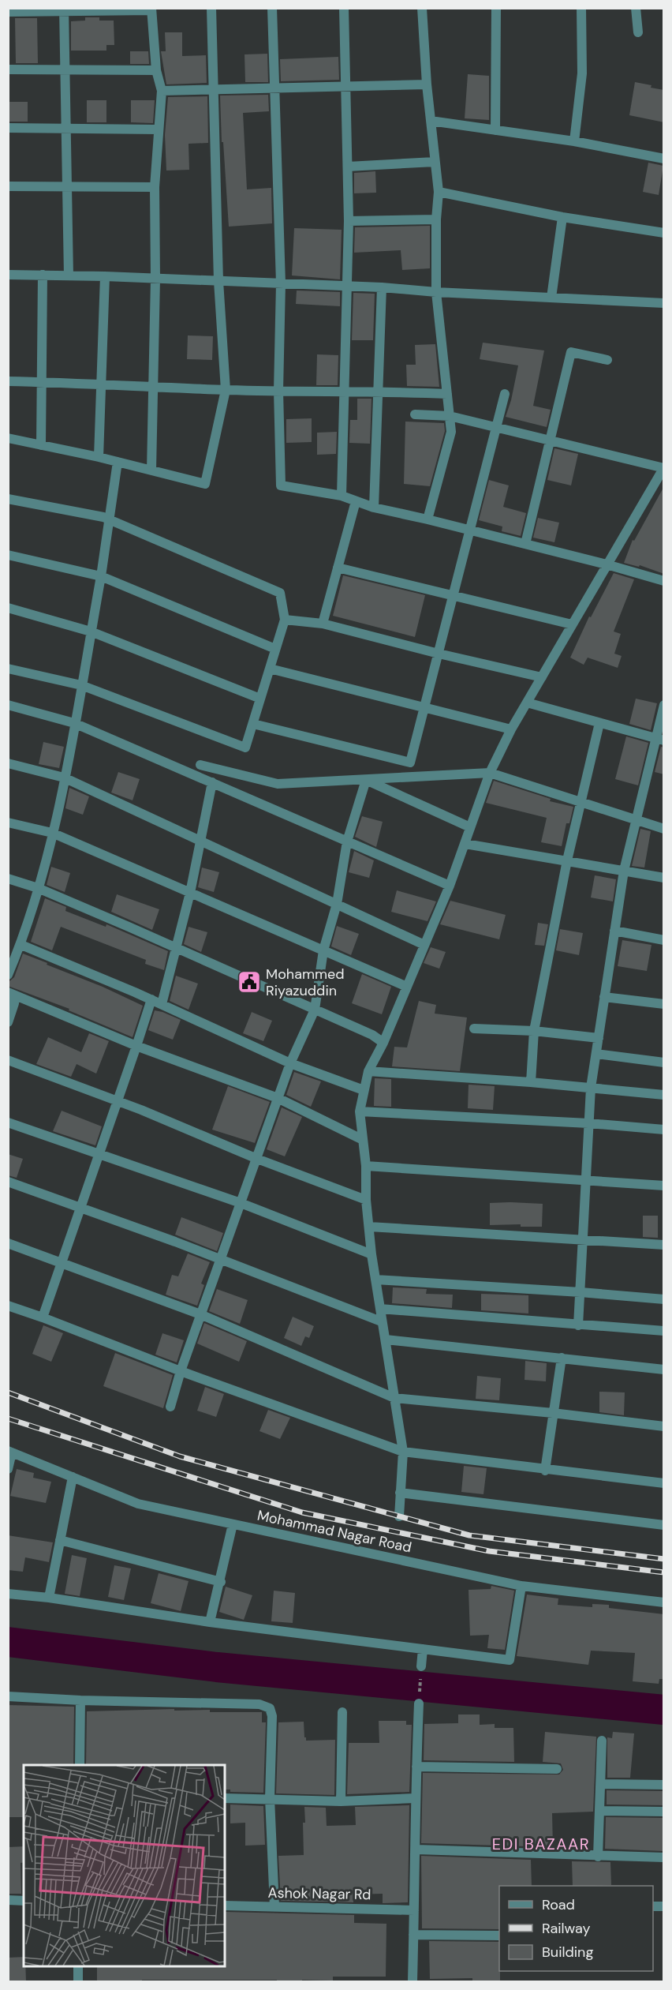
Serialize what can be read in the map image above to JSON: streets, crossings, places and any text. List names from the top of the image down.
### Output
{
  "streets": {
    "street": ["Mohammad Nagar Road", "Ashok Nagar Rd"]
  },
  "districts": ["EDI BAZAAR"],
  "places": {
    "public building": ["Mohammed Riyazuddin"]
  },
  "legend": ["Road", "Railway", "Building"]
}
